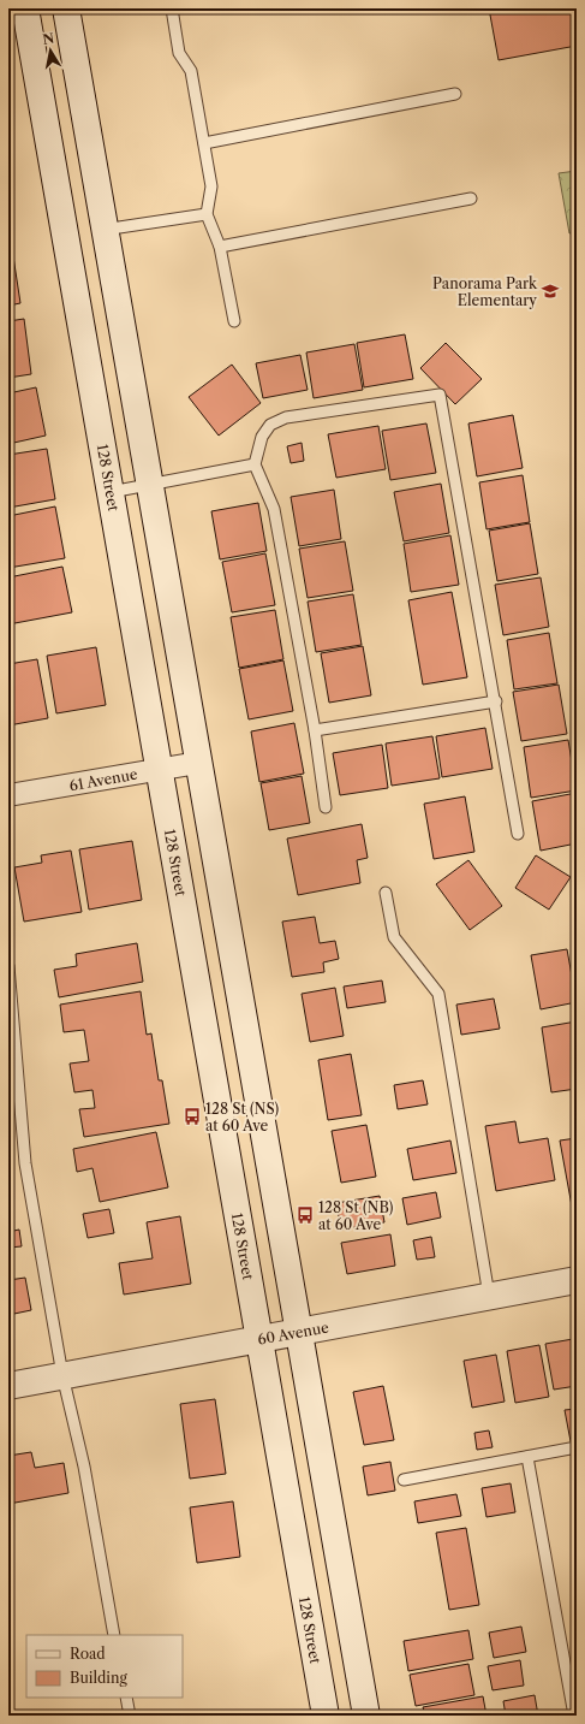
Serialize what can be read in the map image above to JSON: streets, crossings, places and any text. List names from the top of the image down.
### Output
{
  "streets": {
    "main road": ["128 Street", "60 Avenue"],
    "street": ["61 Avenue"]
  },
  "crossings": [
    ["128 Street", "61 Avenue"],
    ["128 Street", "60 Avenue"]
  ],
  "places": {
    "school or university": ["Panorama Park Elementary"],
    "bus stop": ["128 St (NS) at 60 Ave", "128 St (NB) at 60 Ave"]
  },
  "legend": ["Road", "Building"],
  "north": "top"
}
